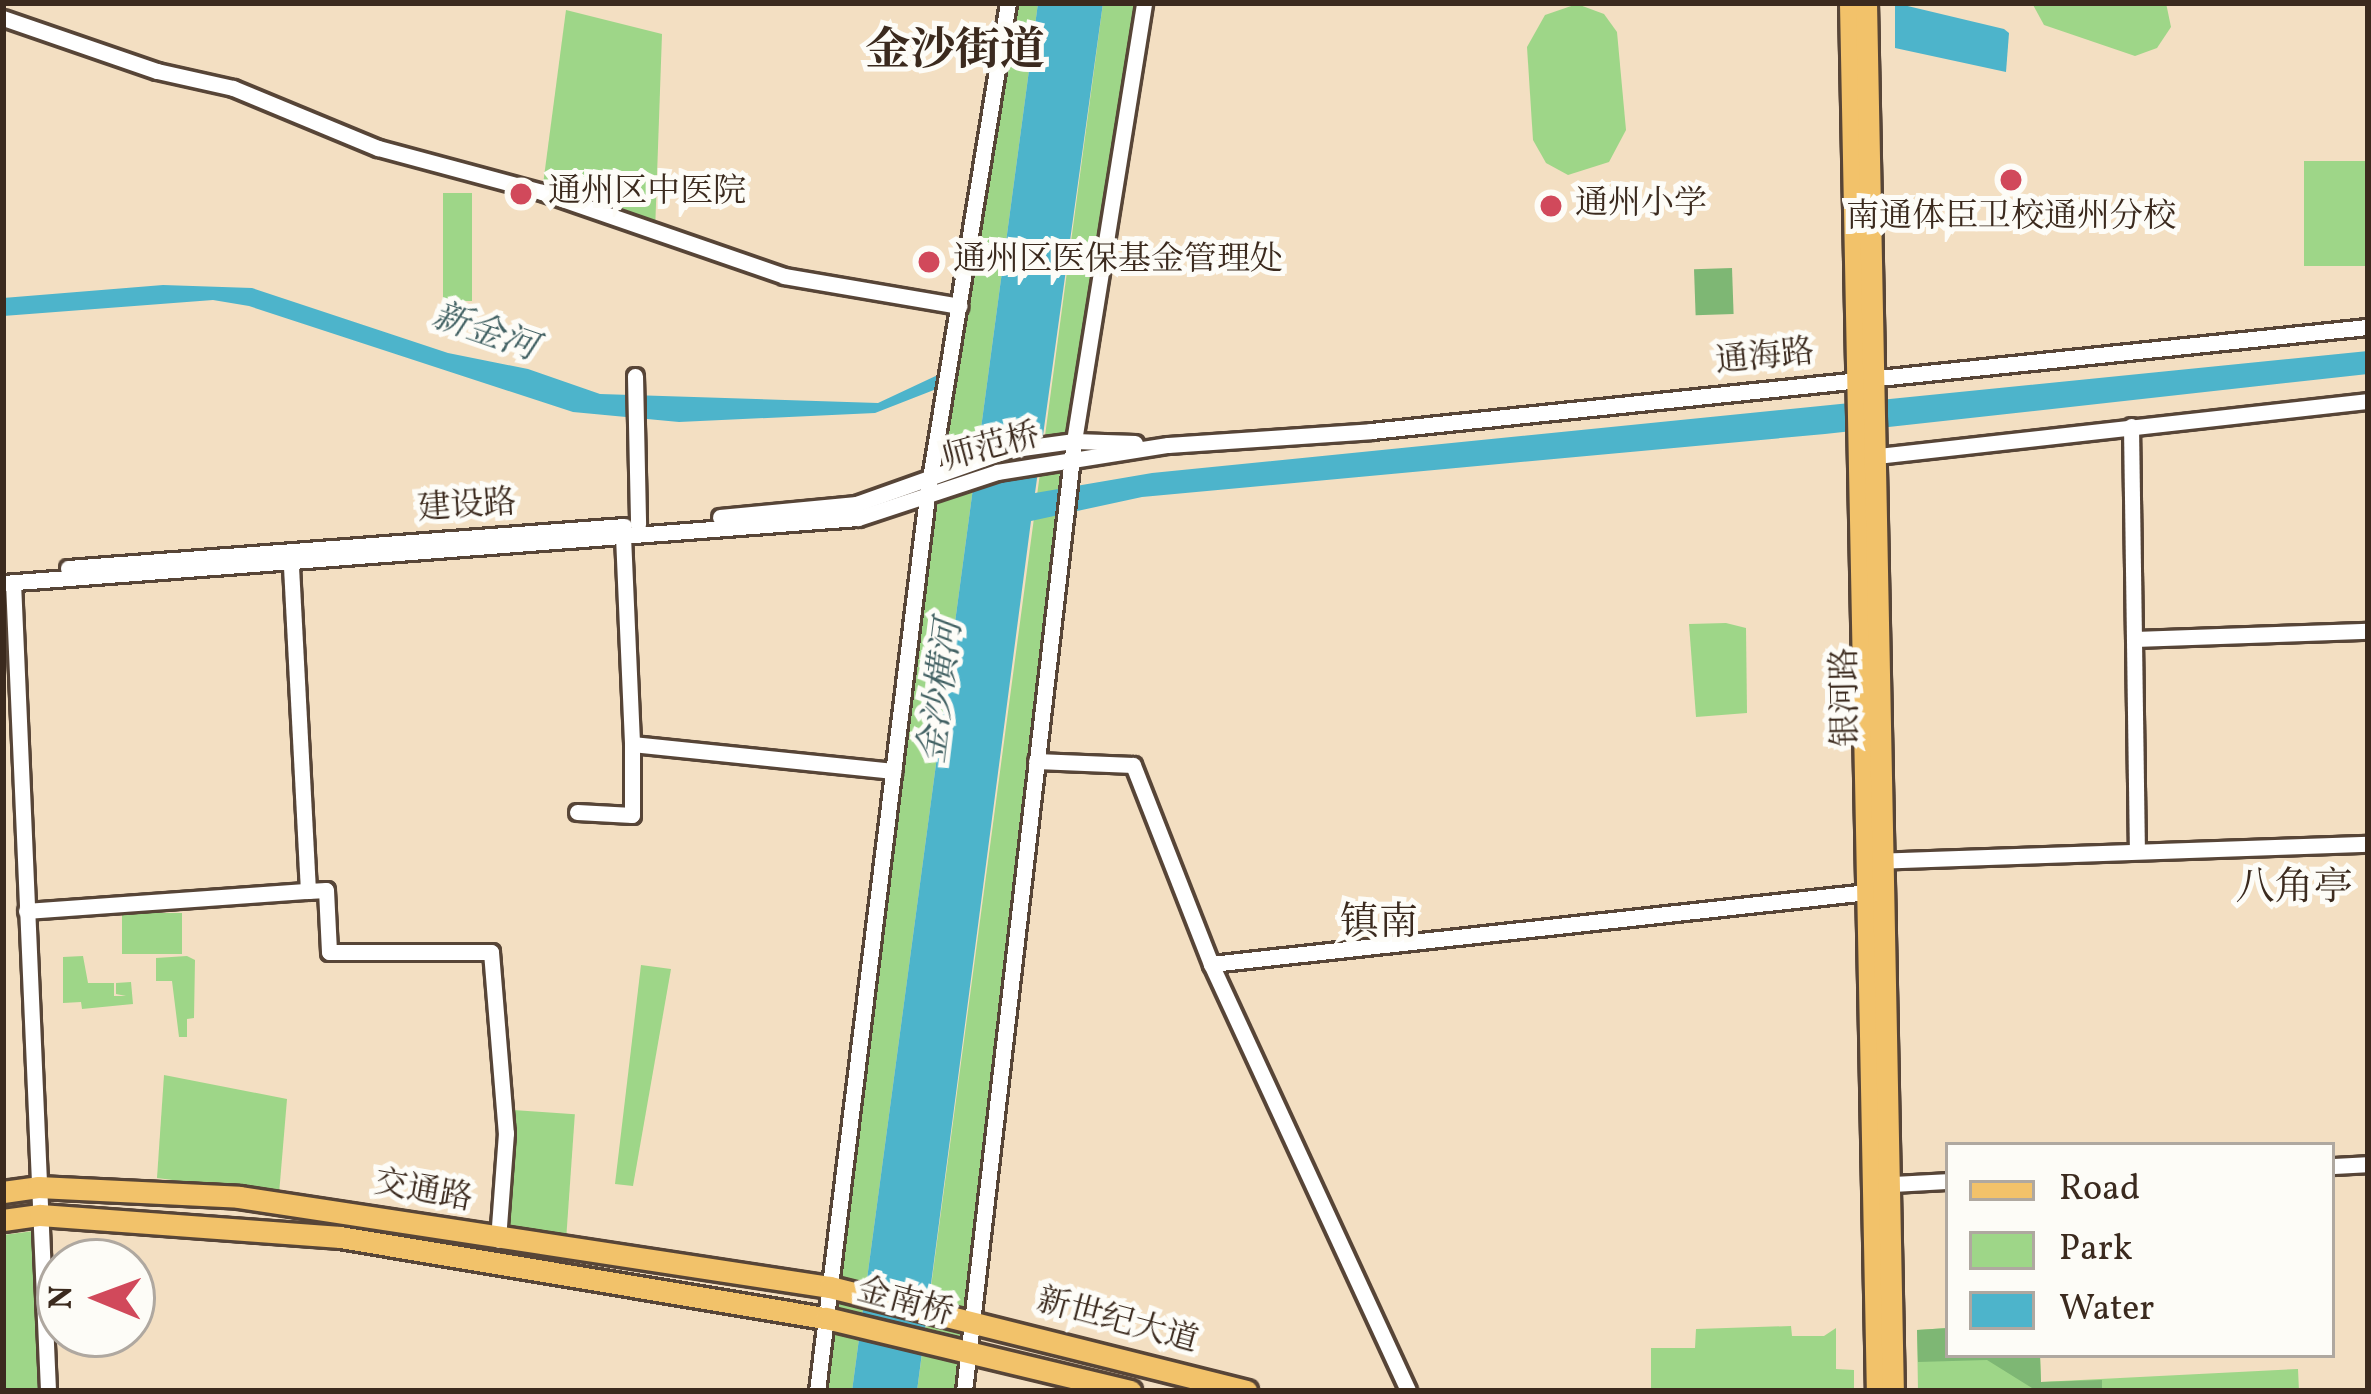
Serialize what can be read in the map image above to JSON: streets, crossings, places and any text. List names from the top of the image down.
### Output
{
  "streets": {
    "main road": [
      "银河路",
      "交通路",
      "金南桥",
      "新世纪大道"
    ],
    "street": ["通海路", "师范桥", "建设路"]
  },
  "crossings": [
    ["通海路", "师范桥"],
    ["通海路", "银河路"],
    ["师范桥", "建设路"],
    ["交通路", "金南桥"],
    ["金南桥", "新世纪大道"]
  ],
  "districts": ["金沙街道", "八角亭", "镇南"],
  "water": ["新金河", "金沙横河"],
  "places": [
    "南通体臣卫校通州分校",
    "通州区中医院",
    "通州小学",
    "通州区医保基金管理处"
  ],
  "legend": ["Road", "Park", "Water"],
  "north": "left"
}
